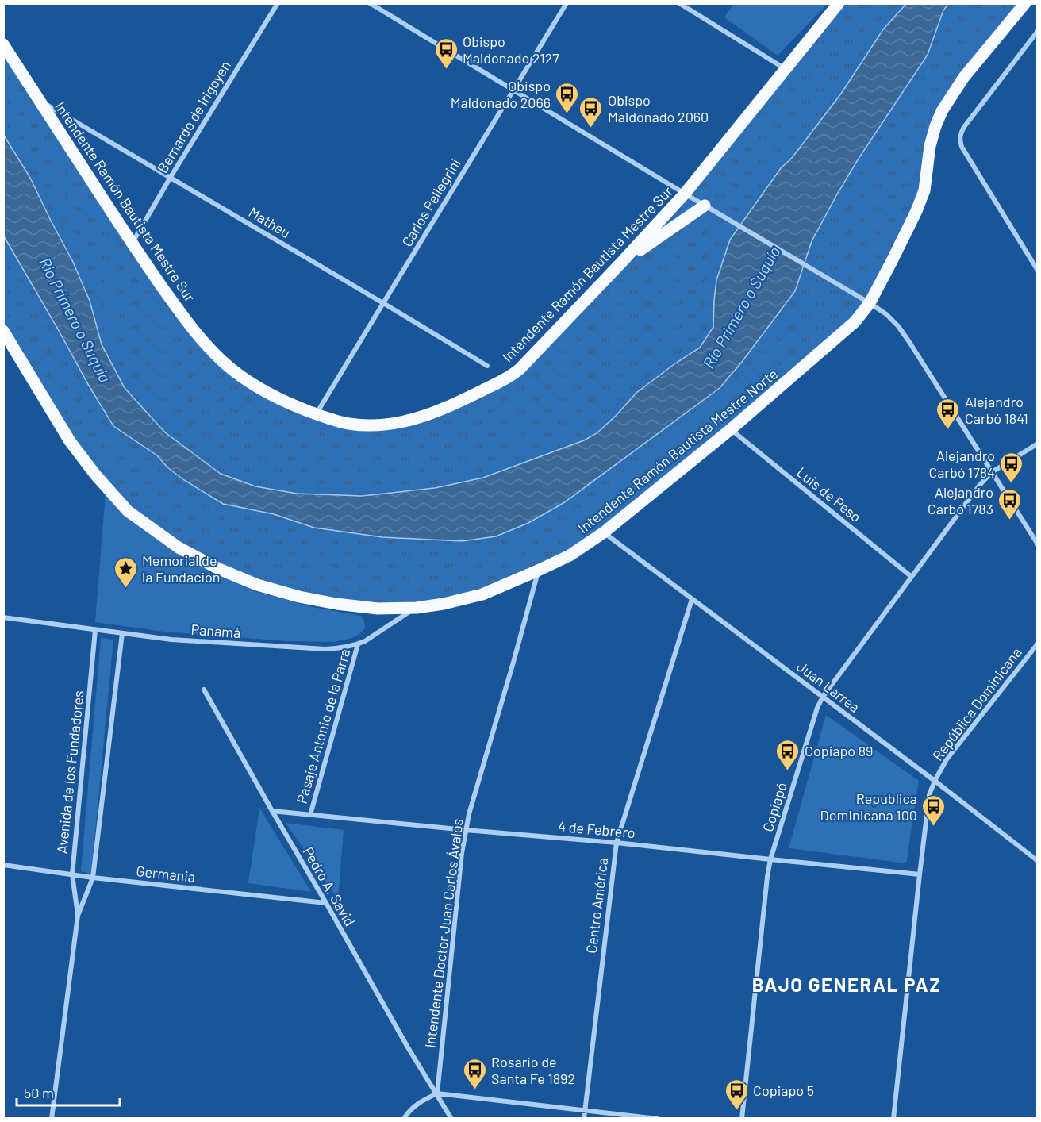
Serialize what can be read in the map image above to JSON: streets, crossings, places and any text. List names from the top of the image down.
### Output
{
  "streets": {
    "main road": ["Intendente Ramón Bautista Mestre Sur", "Intendente Ramón Bautista Mestre Norte"],
    "street": [
      "Bernardo de Irigoyen",
      "Carlos Pellegrini",
      "Matheu",
      "Luis de Peso",
      "Panamá",
      "Juan Larrea",
      "República Dominicana",
      "Pasaje Antonio de la Parra",
      "Avenida de los Fundadores",
      "Copiapó",
      "4 de Febrero",
      "Germania",
      "Pedro A. Savid",
      "Centro América",
      "Intendente Doctor Juan Carlos Ávalos"
    ]
  },
  "crossings": [
    ["Bernardo de Irigoyen", "Intendente Ramón Bautista Mestre Sur"],
    ["Bernardo de Irigoyen", "Matheu"],
    ["Intendente Ramón Bautista Mestre Sur", "Carlos Pellegrini"],
    ["Intendente Ramón Bautista Mestre Sur", "Matheu"],
    ["Carlos Pellegrini", "Matheu"],
    ["Intendente Ramón Bautista Mestre Norte", "Luis de Peso"],
    ["Intendente Ramón Bautista Mestre Norte", "Panamá"],
    ["Intendente Ramón Bautista Mestre Norte", "Juan Larrea"],
    ["Intendente Ramón Bautista Mestre Norte", "Intendente Doctor Juan Carlos Ávalos"],
    ["Luis de Peso", "Copiapó"],
    ["Panamá", "Pasaje Antonio de la Parra"],
    ["Panamá", "Avenida de los Fundadores"],
    ["Juan Larrea", "República Dominicana"],
    ["Juan Larrea", "Copiapó"],
    ["Juan Larrea", "Centro América"],
    ["República Dominicana", "4 de Febrero"],
    ["Pasaje Antonio de la Parra", "4 de Febrero"],
    ["Avenida de los Fundadores", "Germania"],
    ["Copiapó", "4 de Febrero"],
    ["4 de Febrero", "Pedro A. Savid"],
    ["4 de Febrero", "Centro América"],
    ["4 de Febrero", "Intendente Doctor Juan Carlos Ávalos"],
    ["Germania", "Pedro A. Savid"],
    ["Pedro A. Savid", "Intendente Doctor Juan Carlos Ávalos"]
  ],
  "districts": ["BAJO GENERAL PAZ"],
  "water": ["Río Primero o Suquía"],
  "places": {
    "bus stop": [
      "Obispo Maldonado 2127",
      "Obispo Maldonado 2066",
      "Obispo Maldonado 2060",
      "Alejandro Carbó 1841",
      "Alejandro Carbó 1784",
      "Alejandro Carbó 1783",
      "Copiapo 89",
      "Republica Dominicana 100",
      "Rosario de Santa Fe 1892",
      "Copiapo 5"
    ],
    "place": ["Memorial de la Fundación"]
  },
  "scale_bar": "50 m"
}
